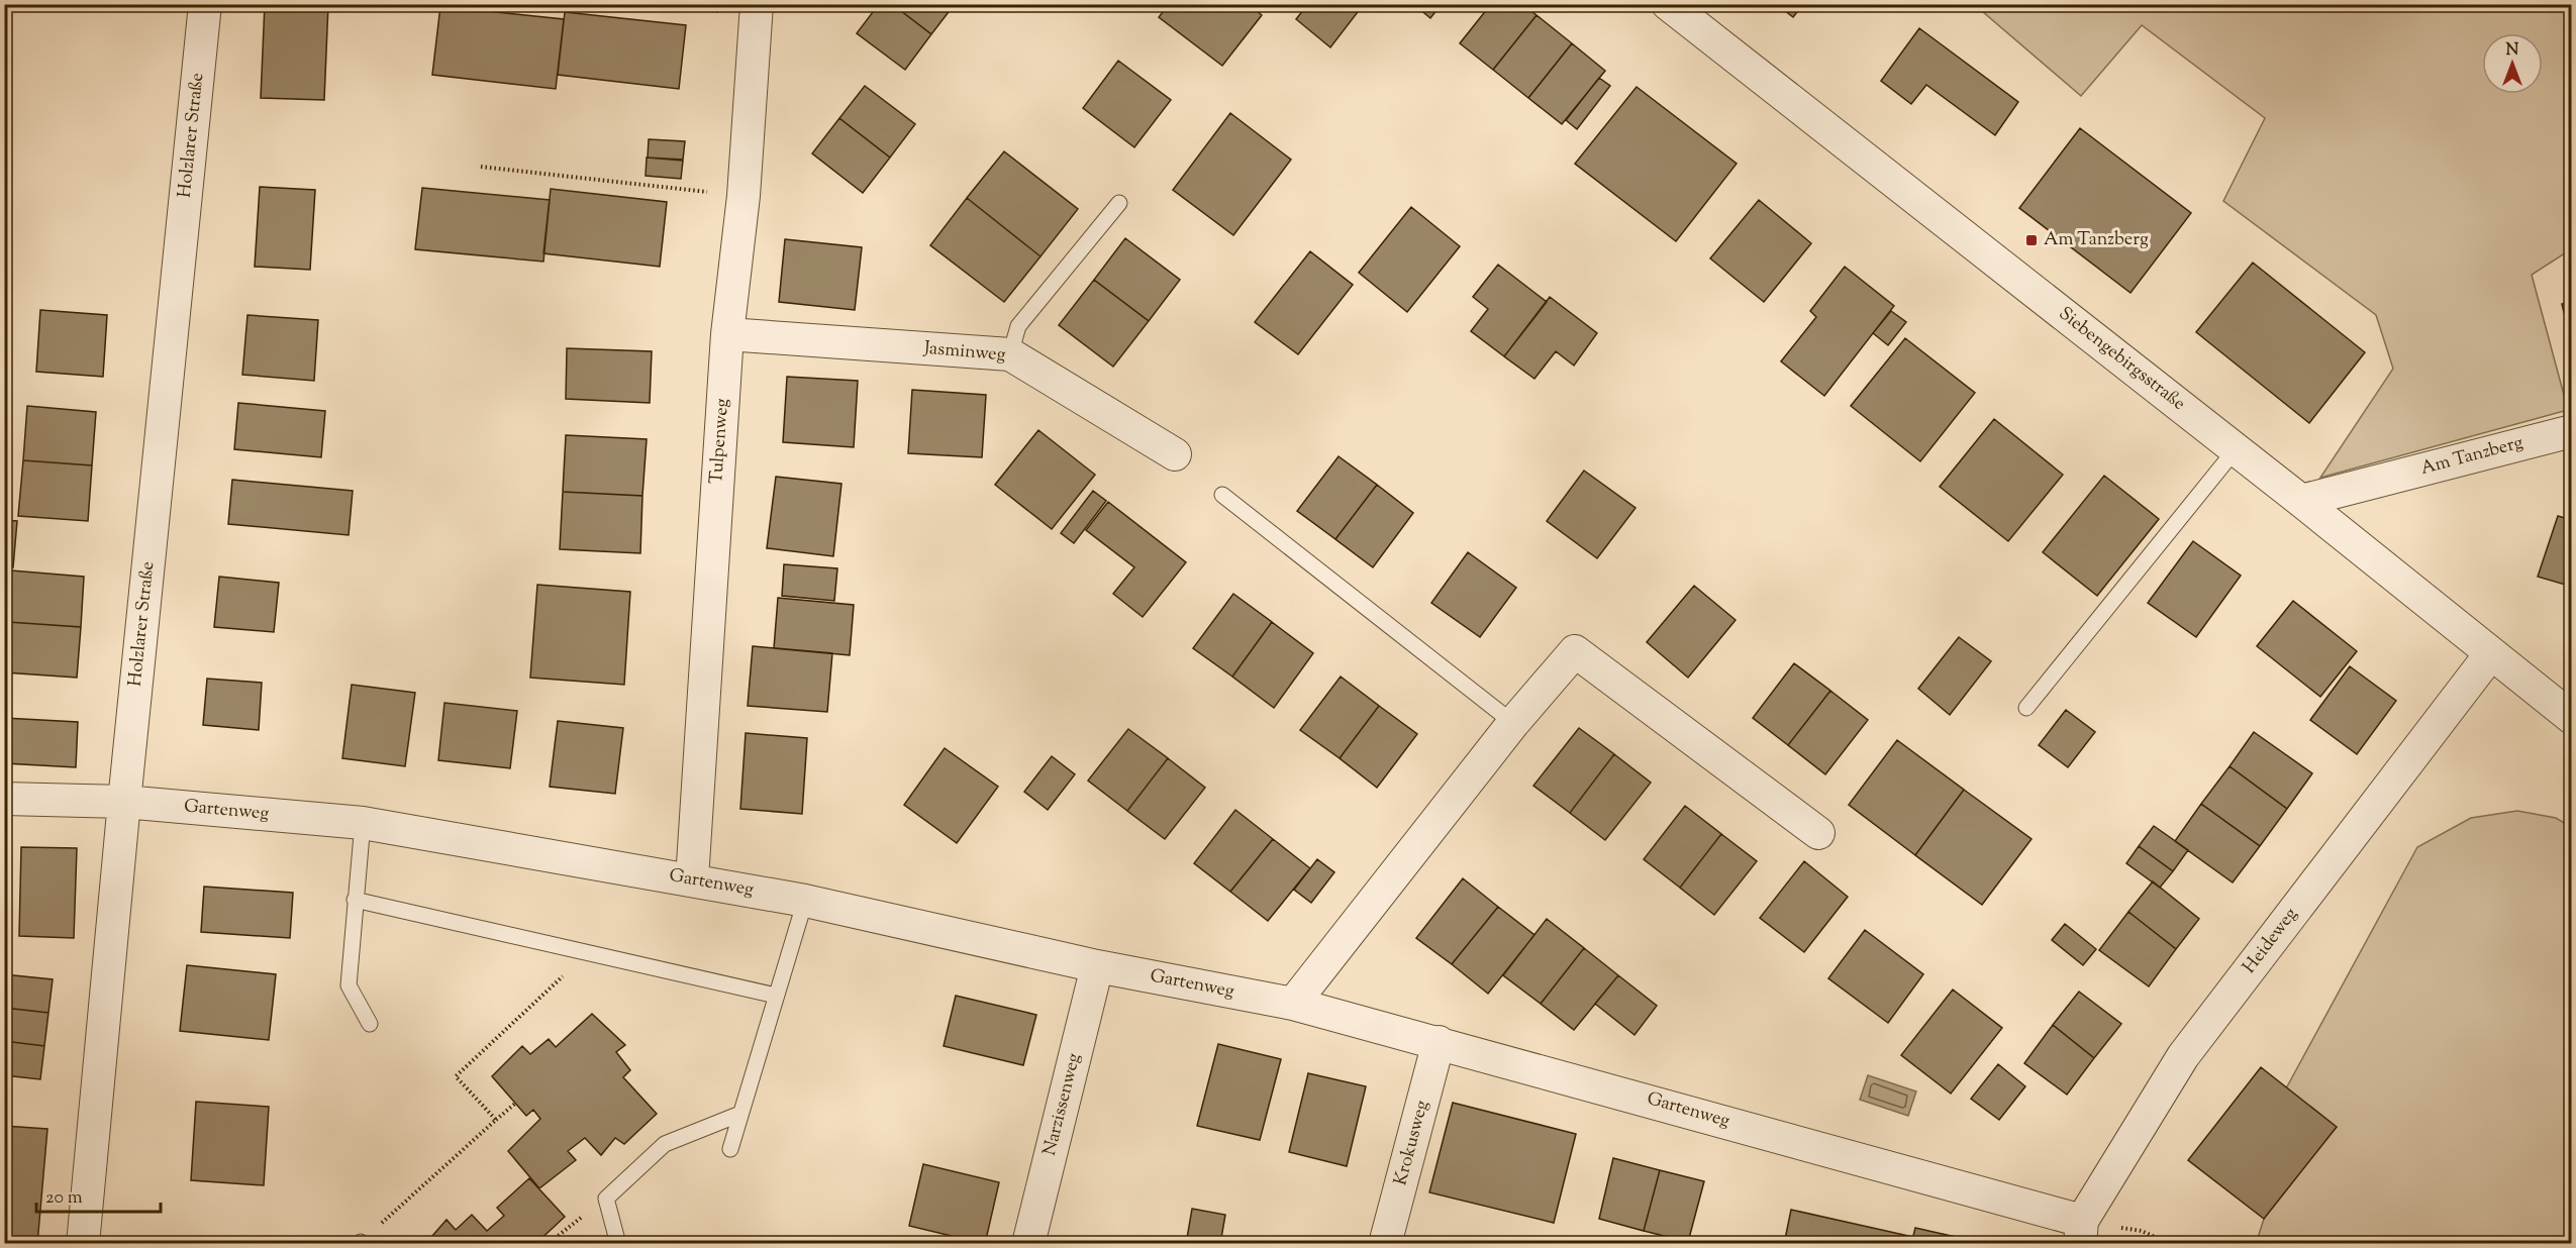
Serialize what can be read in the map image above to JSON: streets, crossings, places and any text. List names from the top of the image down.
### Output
{
  "streets": {
    "street": [
      "Holzlarer Straße",
      "Jasminweg",
      "Siebengebirgsstraße",
      "Tulpenweg",
      "Am Tanzberg",
      "Gartenweg",
      "Heideweg",
      "Narzissenweg",
      "Krokusweg"
    ]
  },
  "crossings": [
    ["Holzlarer Straße", "Gartenweg"],
    ["Jasminweg", "Tulpenweg"],
    ["Siebengebirgsstraße", "Am Tanzberg"],
    ["Siebengebirgsstraße", "Heideweg"],
    ["Tulpenweg", "Gartenweg"],
    ["Gartenweg", "Heideweg"],
    ["Gartenweg", "Narzissenweg"],
    ["Gartenweg", "Krokusweg"]
  ],
  "places": {
    "transit": ["Am Tanzberg"]
  },
  "scale_bar": "20 m",
  "north": "top"
}
